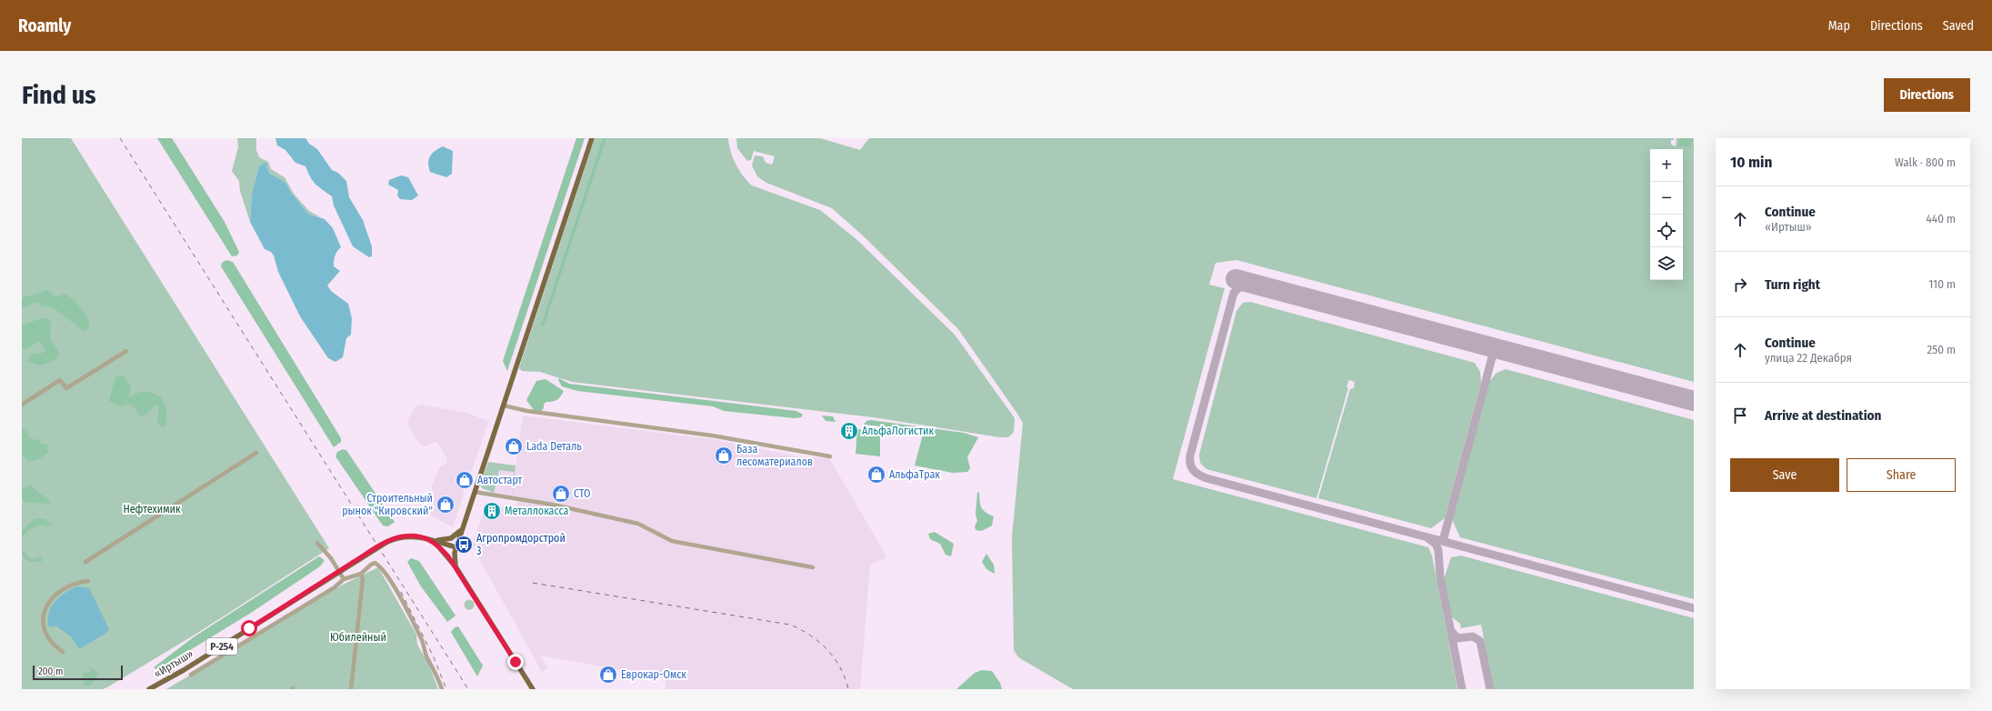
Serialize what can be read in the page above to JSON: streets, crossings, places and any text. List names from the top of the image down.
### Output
{
  "streets": {
    "main road": ["Р-254", "«Иртыш»"]
  },
  "parks": ["Нефтехимик", "Юбилейный"],
  "places": {
    "building": ["АльфаЛогистик", "Металлокасса"],
    "shop": [
      "Lada Dеталь",
      "База лесоматериалов",
      "АльфаТрак",
      "Автостарт",
      "СТО",
      "Строительный рынок \"Кировский\"",
      "Еврокар-Омск"
    ],
    "bus stop": ["Агропромдорстрой 3"]
  },
  "scale_bar": "200 m",
  "page": {
    "header": "Roamly",
    "nav": ["Map", "Directions", "Saved"],
    "buttons": [
      "Directions",
      ["Save", "Share"]
    ],
    "title": "Find us",
    "heading": ["10 min", "Walk · 800 m"],
    "map_buttons": ["+", "−"],
    "list": [
      ["Continue", "«Иртыш»", "440 m"],
      ["Turn right", "110 m"],
      ["Continue", "улица 22 Декабря", "250 m"],
      "Arrive at destination"
    ],
    "scale": "200 m"
  }
}
